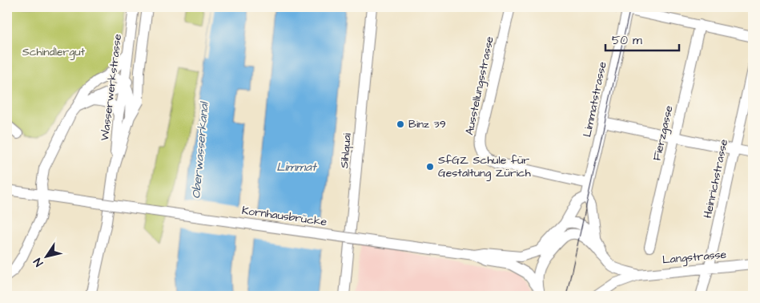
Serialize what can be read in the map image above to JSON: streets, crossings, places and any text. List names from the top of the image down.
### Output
{
  "streets": {
    "street": [
      "Ausstellungsstrasse",
      "Wasserwerkstrasse",
      "Limmatstrasse",
      "Fierzgasse",
      "Sihlquai",
      "Heinrichstrasse",
      "Kornhausbrücke",
      "Langstrasse"
    ]
  },
  "crossings": [
    ["Ausstellungsstrasse", "Limmatstrasse"],
    ["Heinrichstrasse", "Langstrasse"]
  ],
  "water": ["Oberwasserkanal", "Limmat"],
  "parks": ["Schindlergut"],
  "places": ["Binz 39", "SfGZ Schule für Gestaltung Zürich"],
  "scale_bar": "50 m",
  "north": "bottom left"
}
